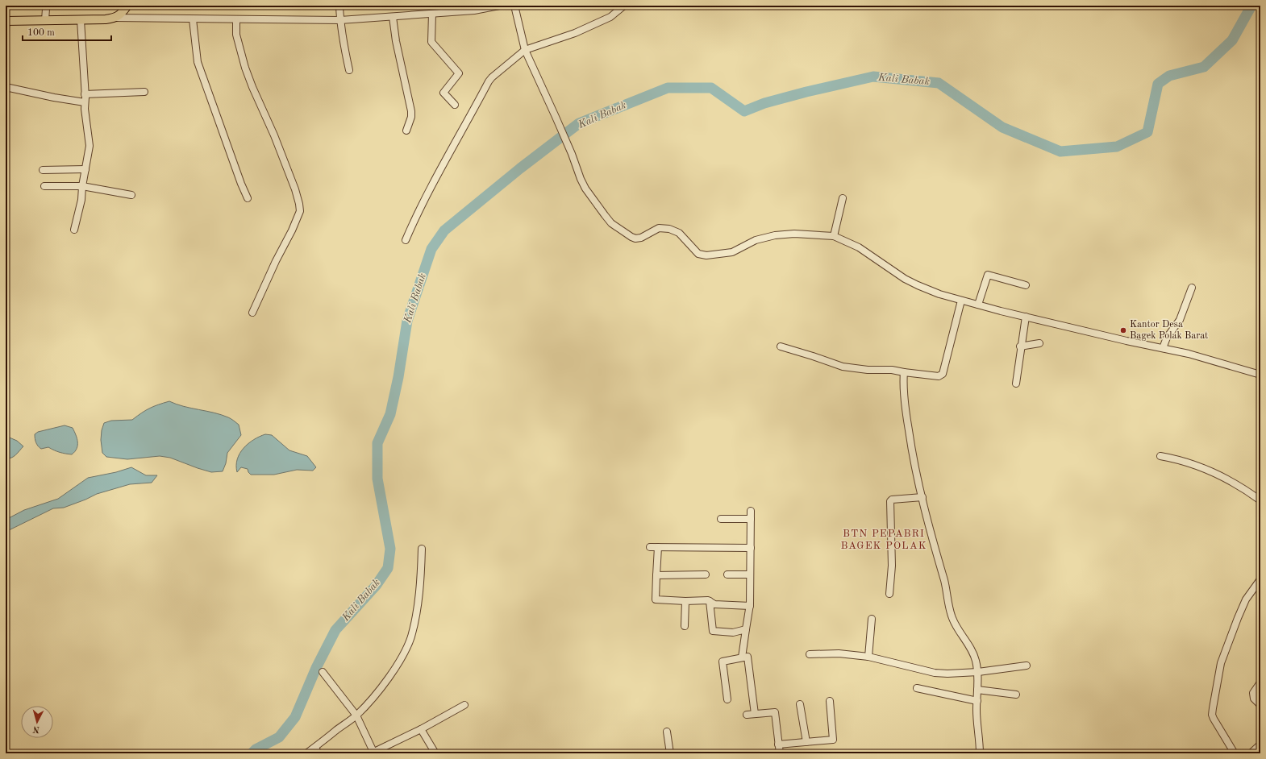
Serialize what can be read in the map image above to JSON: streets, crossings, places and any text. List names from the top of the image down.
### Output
{
  "districts": ["BTN PEPABRI BAGEK POLAK"],
  "water": ["Kali Babak"],
  "places": ["Kantor Desa Bagek Polak Barat"],
  "scale_bar": "100 m",
  "north": "bottom"
}
